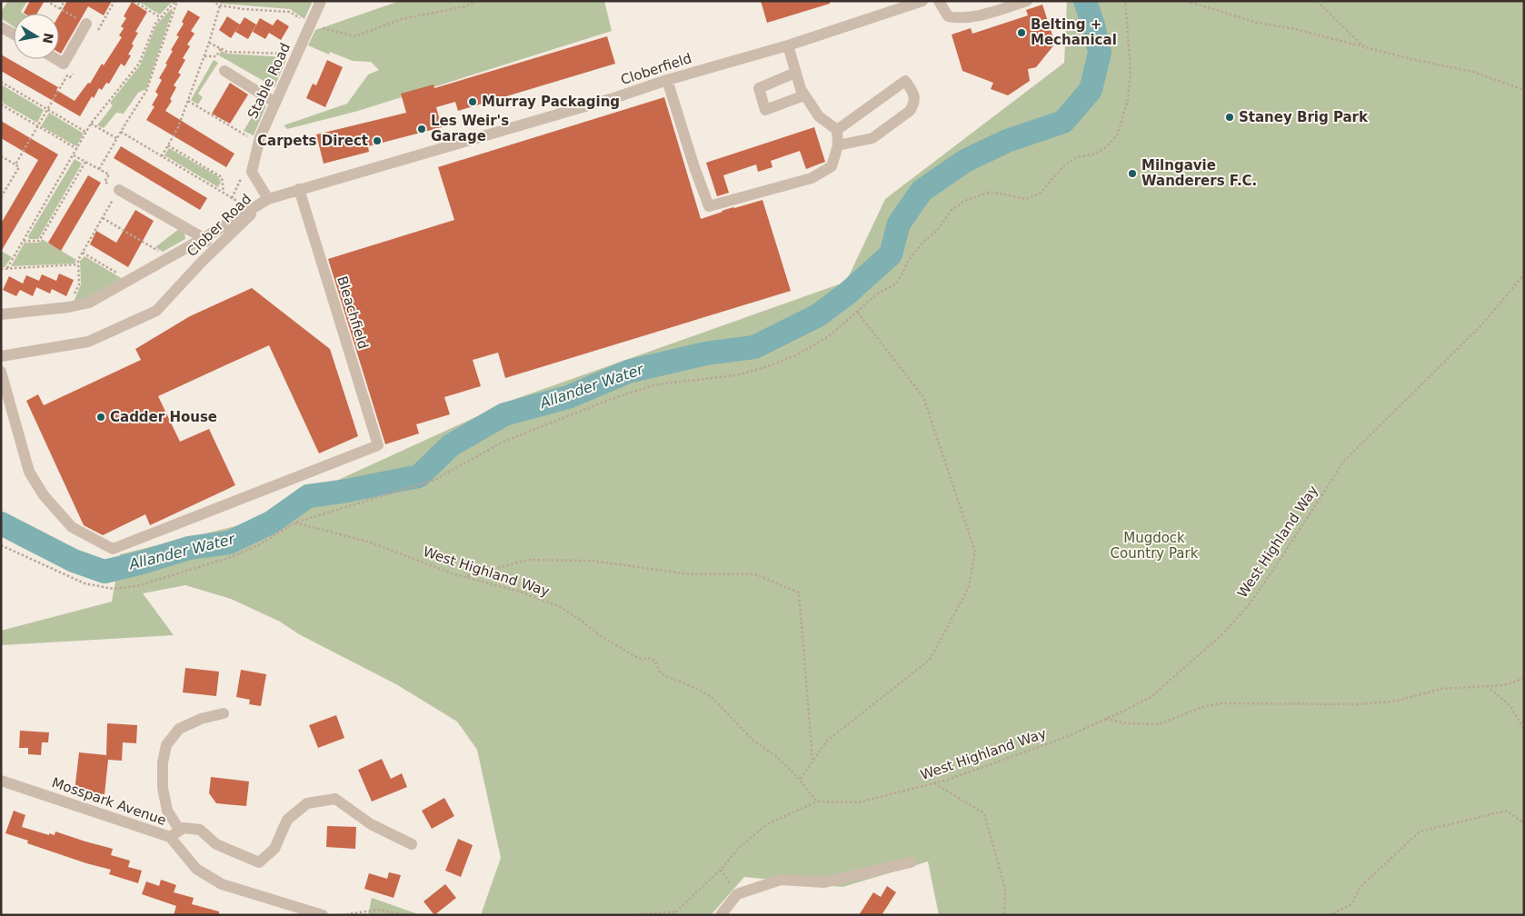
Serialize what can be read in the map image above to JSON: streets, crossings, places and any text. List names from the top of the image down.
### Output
{
  "streets": {
    "street": [
      "Cloberfield",
      "Stable Road",
      "Clober Road",
      "Bleachfield",
      "Mosspark Avenue"
    ],
    "path": ["West Highland Way"]
  },
  "crossings": [
    ["Cloberfield", "Stable Road"],
    ["Cloberfield", "Clober Road"],
    ["Cloberfield", "Bleachfield"],
    ["Stable Road", "Clober Road"]
  ],
  "water": ["Allander Water"],
  "parks": ["Mugdock Country Park"],
  "places": [
    "Belting + Mechanical",
    "Murray Packaging",
    "Staney Brig Park",
    "Les Weir's Garage",
    "Carpets Direct",
    "Milngavie Wanderers F.C.",
    "Cadder House"
  ],
  "north": "right"
}
